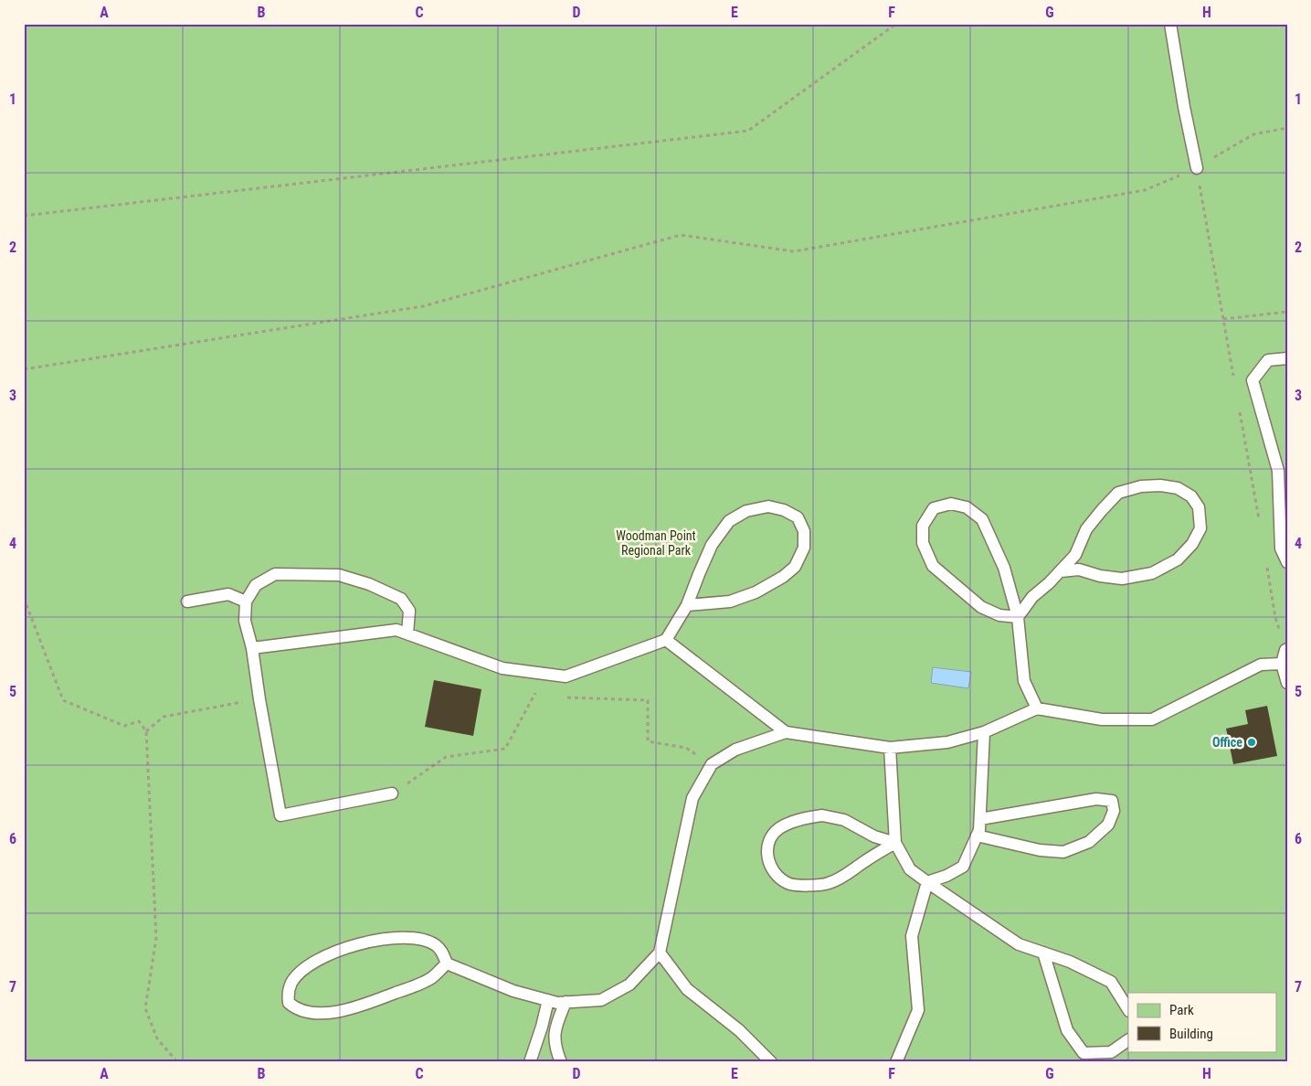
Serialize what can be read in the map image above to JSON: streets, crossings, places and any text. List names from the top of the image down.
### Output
{
  "parks": ["Woodman Point Regional Park"],
  "places": ["Office"],
  "legend": ["Park", "Building"],
  "grid": {
    "columns": [
      "A",
      "B",
      "C",
      "D",
      "E",
      "F",
      "G",
      "H"
    ],
    "rows": [
      "1",
      "2",
      "3",
      "4",
      "5",
      "6",
      "7"
    ]
  }
}
